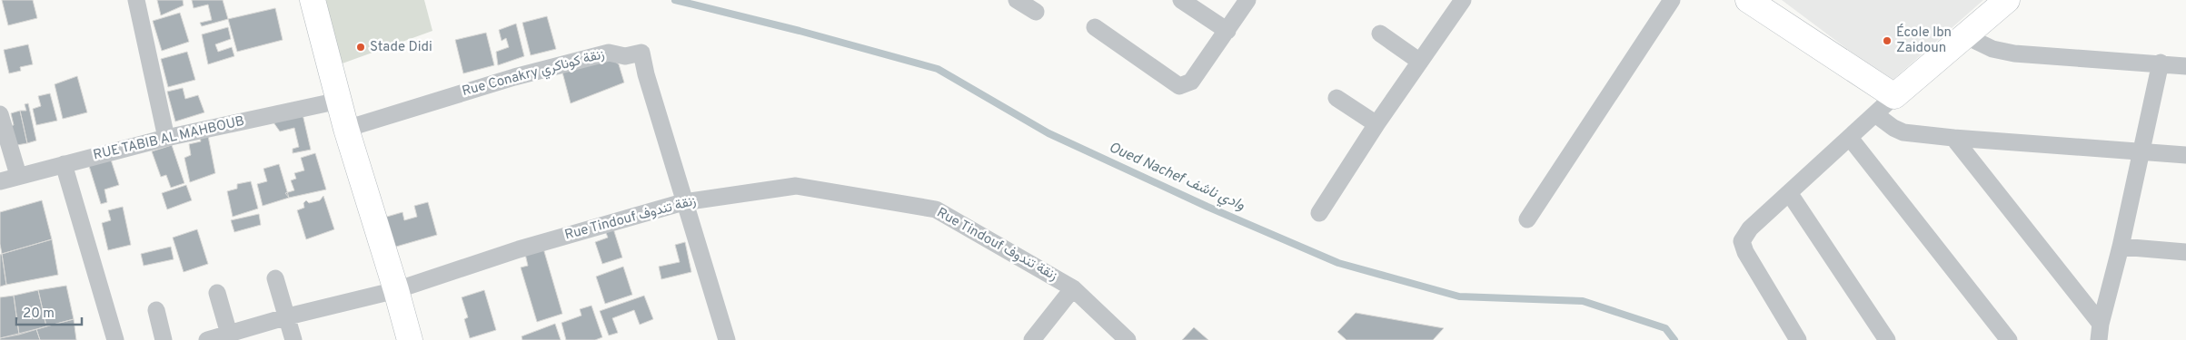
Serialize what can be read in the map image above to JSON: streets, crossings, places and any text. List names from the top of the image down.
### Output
{
  "streets": {
    "street": ["Rue Conakry زنقة كوناكري", "RUE TABIB AL MAHBOUB", "Rue Tindouf زنقة تندوف"]
  },
  "crossings": [
    ["Rue Conakry زنقة كوناكري", "Rue Tindouf زنقة تندوف"]
  ],
  "water": ["Oued Nachef وادي ناشف"],
  "places": ["École Ibn Zaidoun", "Stade Didi"],
  "scale_bar": "20 m"
}
